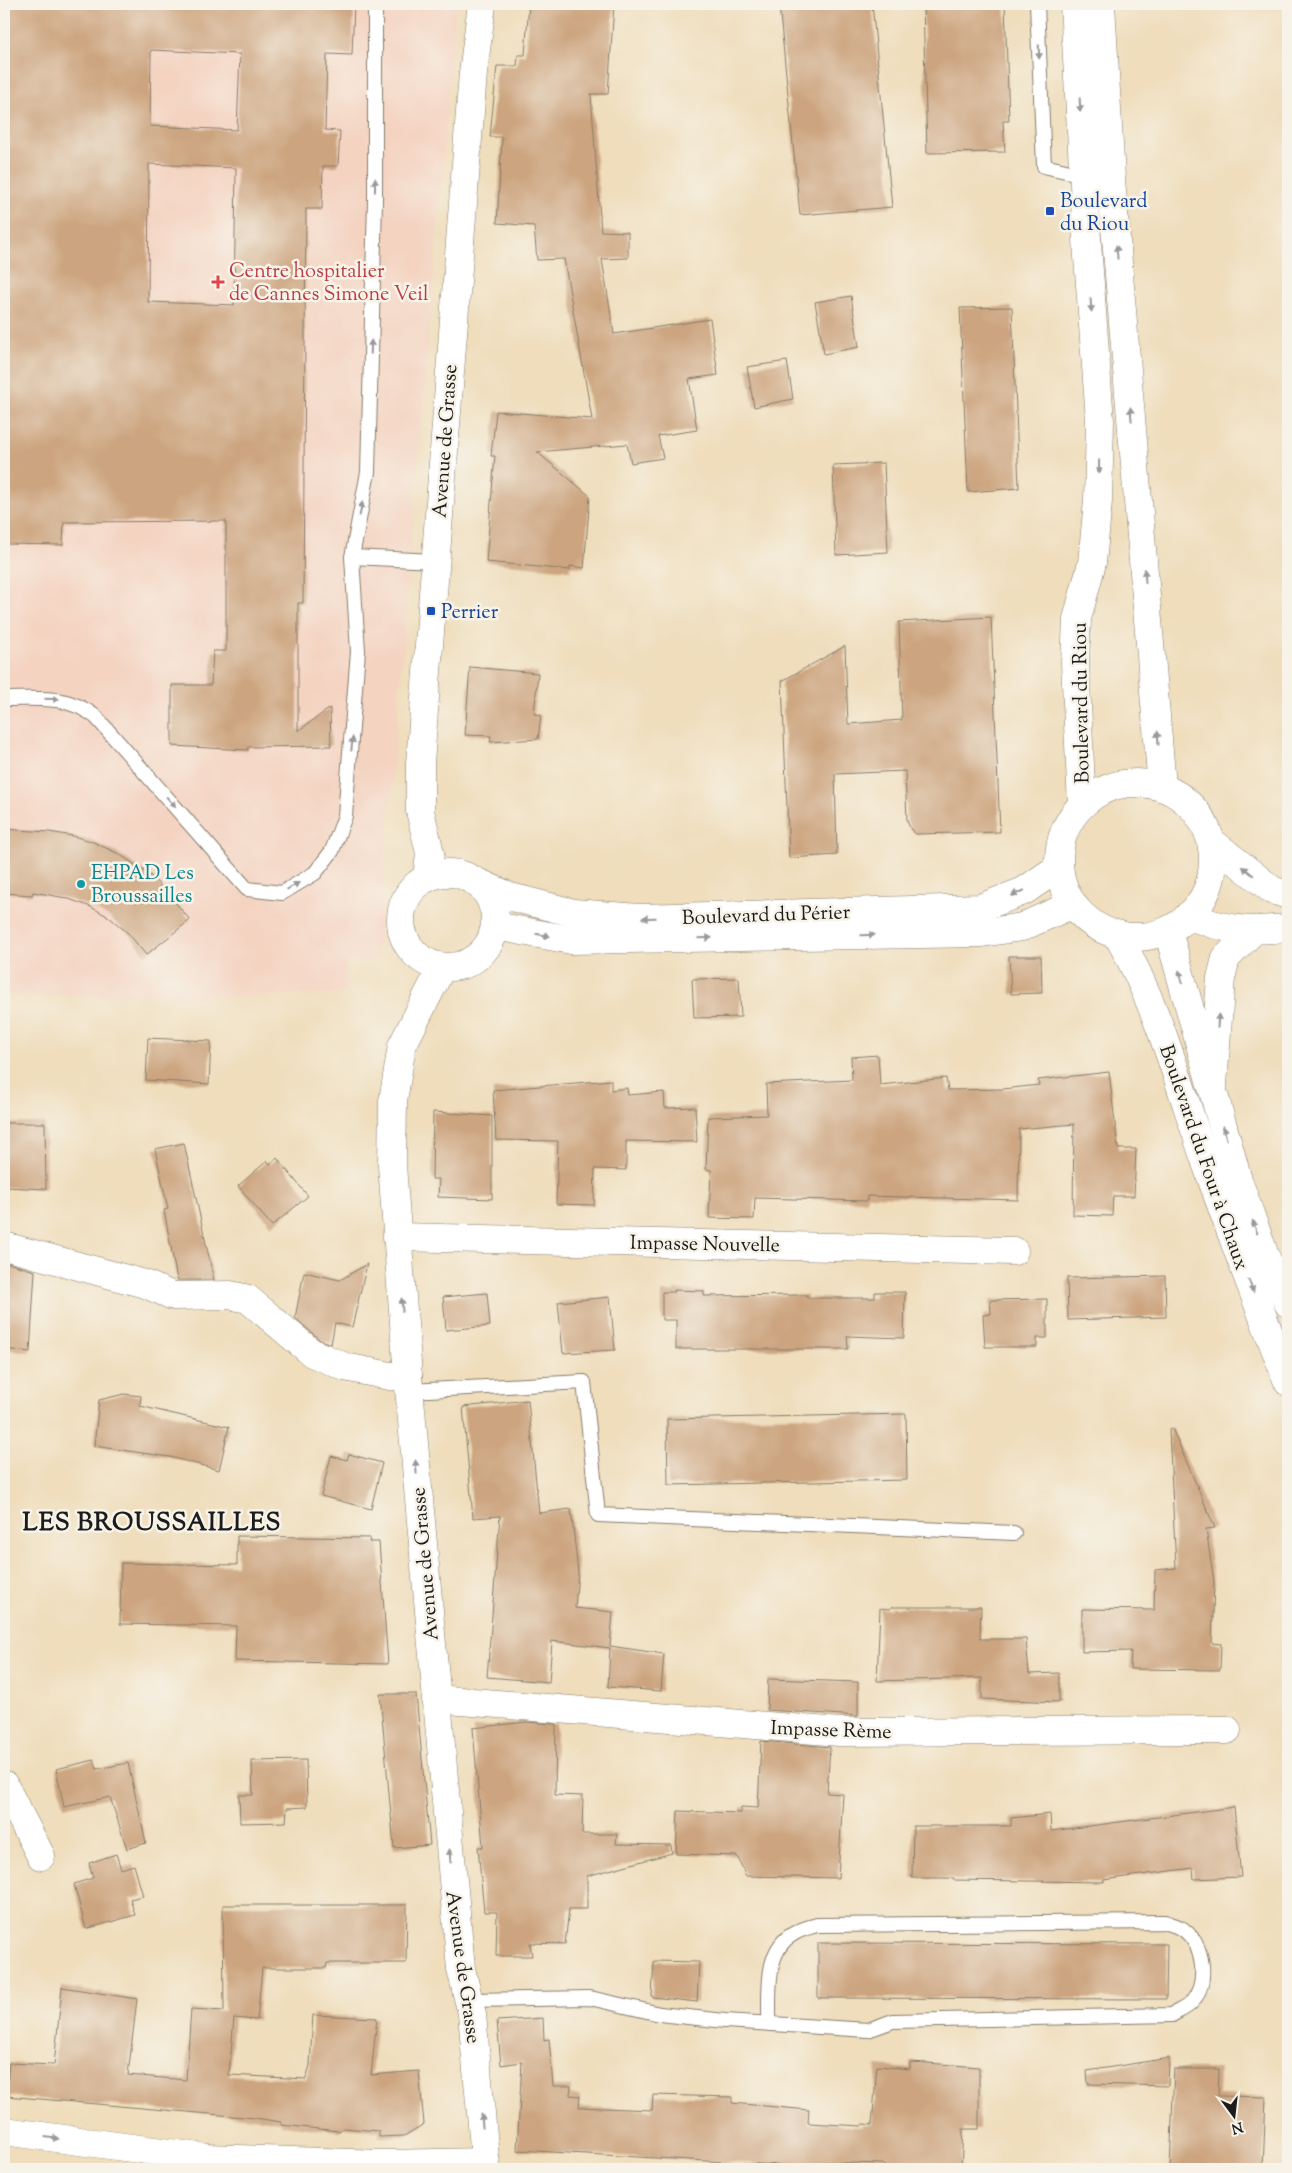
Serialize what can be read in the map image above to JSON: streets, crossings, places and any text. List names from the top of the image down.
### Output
{
  "streets": {
    "street": [
      "Avenue de Grasse",
      "Boulevard du Riou",
      "Boulevard du Périer",
      "Boulevard du Four à Chaux",
      "Impasse Nouvelle",
      "Impasse Rème"
    ]
  },
  "crossings": [
    ["Avenue de Grasse", "Boulevard du Périer"],
    ["Avenue de Grasse", "Impasse Nouvelle"],
    ["Avenue de Grasse", "Impasse Rème"],
    ["Boulevard du Riou", "Boulevard du Périer"],
    ["Boulevard du Riou", "Boulevard du Four à Chaux"],
    ["Boulevard du Périer", "Boulevard du Four à Chaux"]
  ],
  "one_way": ["Avenue de Grasse"],
  "districts": ["LES BROUSSAILLES"],
  "places": {
    "transit": ["Boulevard du Riou", "Perrier"],
    "health": ["Centre hospitalier de Cannes Simone Veil"],
    "other": ["EHPAD Les Broussailles"]
  },
  "north": "bottom"
}
